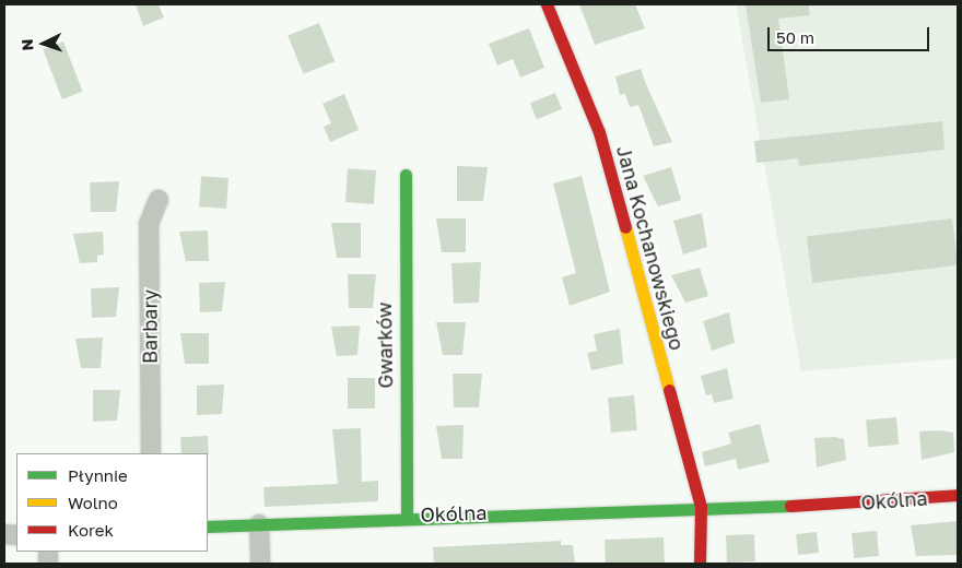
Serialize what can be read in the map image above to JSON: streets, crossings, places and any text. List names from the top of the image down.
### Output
{
  "streets": {
    "street": [
      "Jana Kochanowskiego",
      "Barbary",
      "Gwarków",
      "Okólna"
    ]
  },
  "crossings": [
    ["Jana Kochanowskiego", "Okólna"],
    ["Gwarków", "Okólna"]
  ],
  "legend": ["Płynnie", "Wolno", "Korek"],
  "scale_bar": "50 m",
  "north": "left"
}
